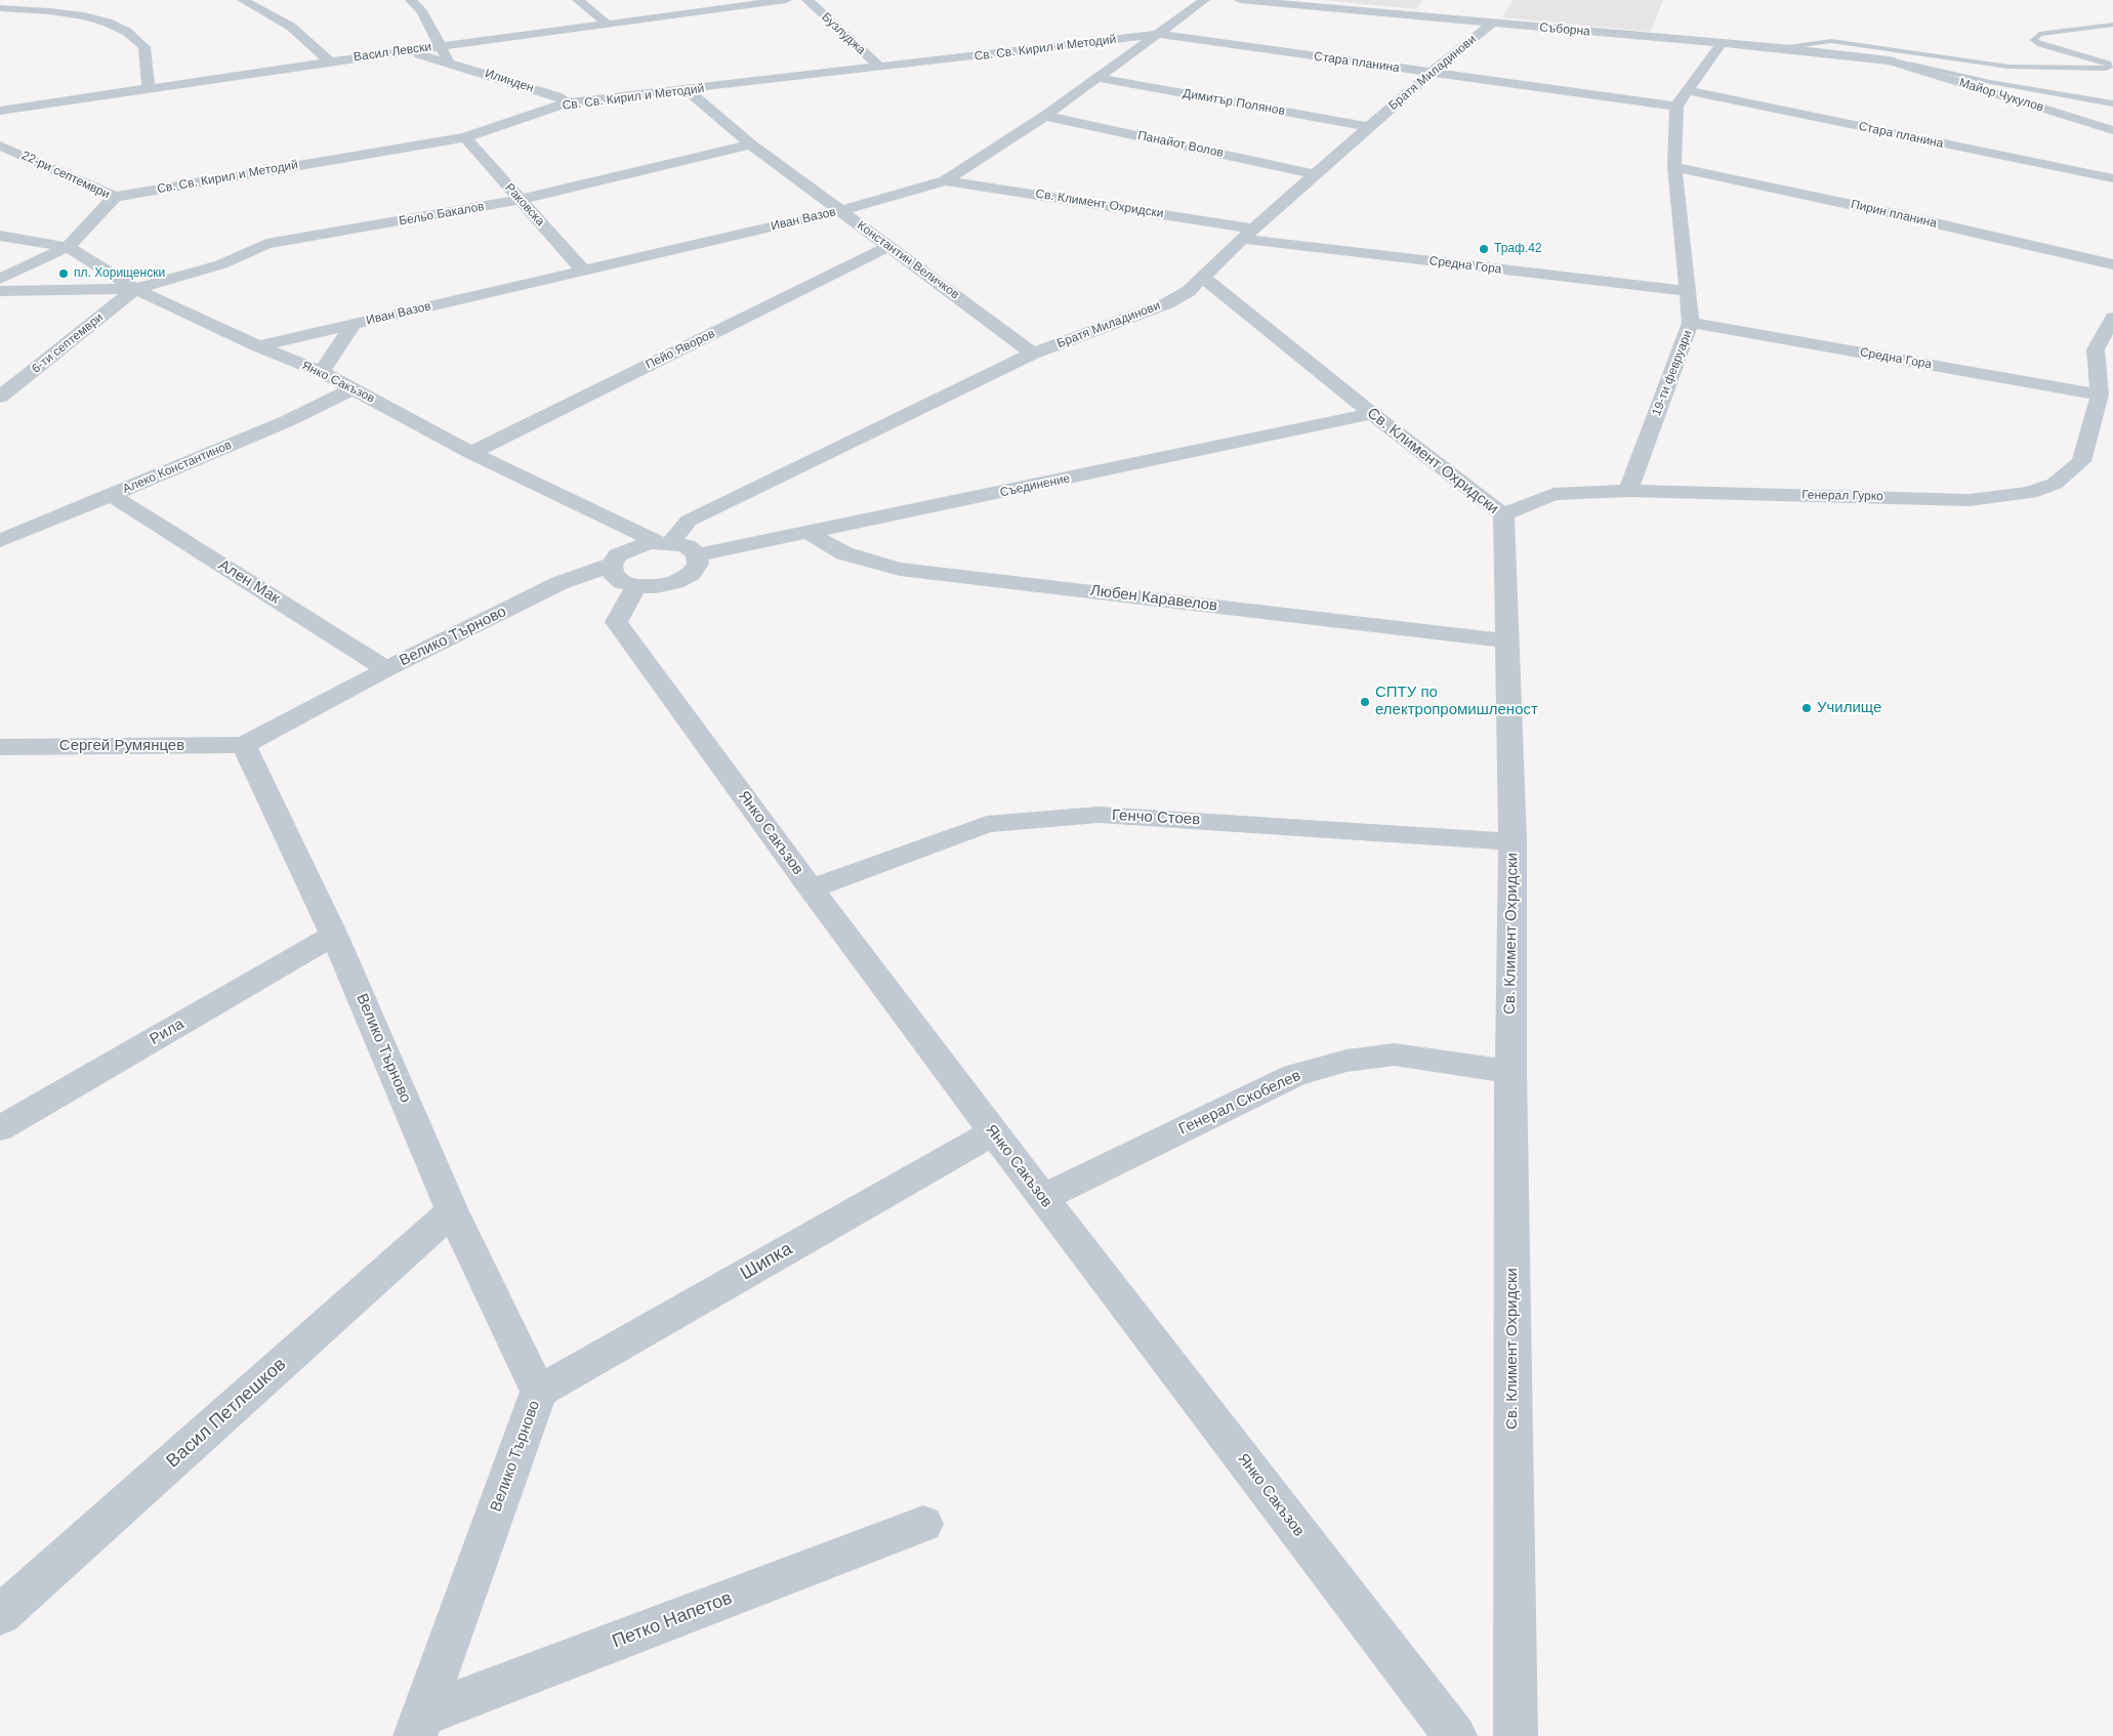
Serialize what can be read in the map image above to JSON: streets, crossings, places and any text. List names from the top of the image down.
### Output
{
  "streets": {
    "street": [
      "Съборна",
      "Бузлуджа",
      "Св. Св. Кирил и Методий",
      "Васил Левски",
      "Стара планина",
      "Братя Миладинови",
      "Илинден",
      "Майор Чукулов",
      "Димитър Полянов",
      "Панайот Волов",
      "22-ри септември",
      "Св. Климент Охридски",
      "Раковска",
      "Бельо Бакалов",
      "Пирин планина",
      "Иван Вазов",
      "Константин Величков",
      "Средна Гора",
      "6-ти септември",
      "Пейо Яворов",
      "19-ти февруари",
      "Янко Сакъзов",
      "Алеко Константинов",
      "Съединение",
      "Генерал Гурко",
      "Ален Мак",
      "Любен Каравелов",
      "Велико Търново",
      "Сергей Румянцев",
      "Генчо Стоев",
      "Рила",
      "Генерал Скобелев",
      "Шипка",
      "Васил Петлешков",
      "Петко Напетов"
    ]
  },
  "crossings": [
    ["Съборна", "Братя Миладинови"],
    ["Съборна", "Майор Чукулов"],
    ["Бузлуджа", "Св. Св. Кирил и Методий"],
    ["Св. Св. Кирил и Методий", "Стара планина"],
    ["Св. Св. Кирил и Методий", "Илинден"],
    ["Св. Св. Кирил и Методий", "22-ри септември"],
    ["Св. Св. Кирил и Методий", "Раковска"],
    ["Св. Св. Кирил и Методий", "Иван Вазов"],
    ["Св. Св. Кирил и Методий", "Константин Величков"],
    ["Васил Левски", "Илинден"],
    ["Стара планина", "Братя Миладинови"],
    ["Стара планина", "Иван Вазов"],
    ["Стара планина", "19-ти февруари"],
    ["Братя Миладинови", "Димитър Полянов"],
    ["Братя Миладинови", "Панайот Волов"],
    ["Братя Миладинови", "Св. Климент Охридски"],
    ["Братя Миладинови", "Константин Величков"],
    ["Братя Миладинови", "Средна Гора"],
    ["Братя Миладинови", "Янко Сакъзов"],
    ["Братя Миладинови", "Велико Търново"],
    ["Димитър Полянов", "Иван Вазов"],
    ["Панайот Волов", "Иван Вазов"],
    ["Св. Климент Охридски", "Иван Вазов"],
    ["Св. Климент Охридски", "Средна Гора"],
    ["Св. Климент Охридски", "Съединение"],
    ["Св. Климент Охридски", "Любен Каравелов"],
    ["Св. Климент Охридски", "Генчо Стоев"],
    ["Св. Климент Охридски", "Генерал Скобелев"],
    ["Раковска", "Бельо Бакалов"],
    ["Раковска", "Иван Вазов"],
    ["Бельо Бакалов", "Константин Величков"],
    ["Бельо Бакалов", "6-ти септември"],
    ["Бельо Бакалов", "Янко Сакъзов"],
    ["Пирин планина", "19-ти февруари"],
    ["Иван Вазов", "Константин Величков"],
    ["Иван Вазов", "Янко Сакъзов"],
    ["Константин Величков", "Пейо Яворов"],
    ["Средна Гора", "19-ти февруари"],
    ["Средна Гора", "Генерал Гурко"],
    ["6-ти септември", "Янко Сакъзов"],
    ["Пейо Яворов", "Янко Сакъзов"],
    ["19-ти февруари", "Генерал Гурко"],
    ["Янко Сакъзов", "Алеко Константинов"],
    ["Янко Сакъзов", "Съединение"],
    ["Янко Сакъзов", "Велико Търново"],
    ["Янко Сакъзов", "Генчо Стоев"],
    ["Янко Сакъзов", "Генерал Скобелев"],
    ["Янко Сакъзов", "Шипка"],
    ["Алеко Константинов", "Ален Мак"],
    ["Съединение", "Любен Каравелов"],
    ["Ален Мак", "Велико Търново"],
    ["Велико Търново", "Сергей Румянцев"],
    ["Велико Търново", "Рила"],
    ["Велико Търново", "Шипка"],
    ["Велико Търново", "Васил Петлешков"],
    ["Велико Търново", "Петко Напетов"]
  ],
  "places": [
    "Траф.42",
    "пл. Хорищенски",
    "СПТУ по електропромишленост",
    "Училище"
  ]
}
